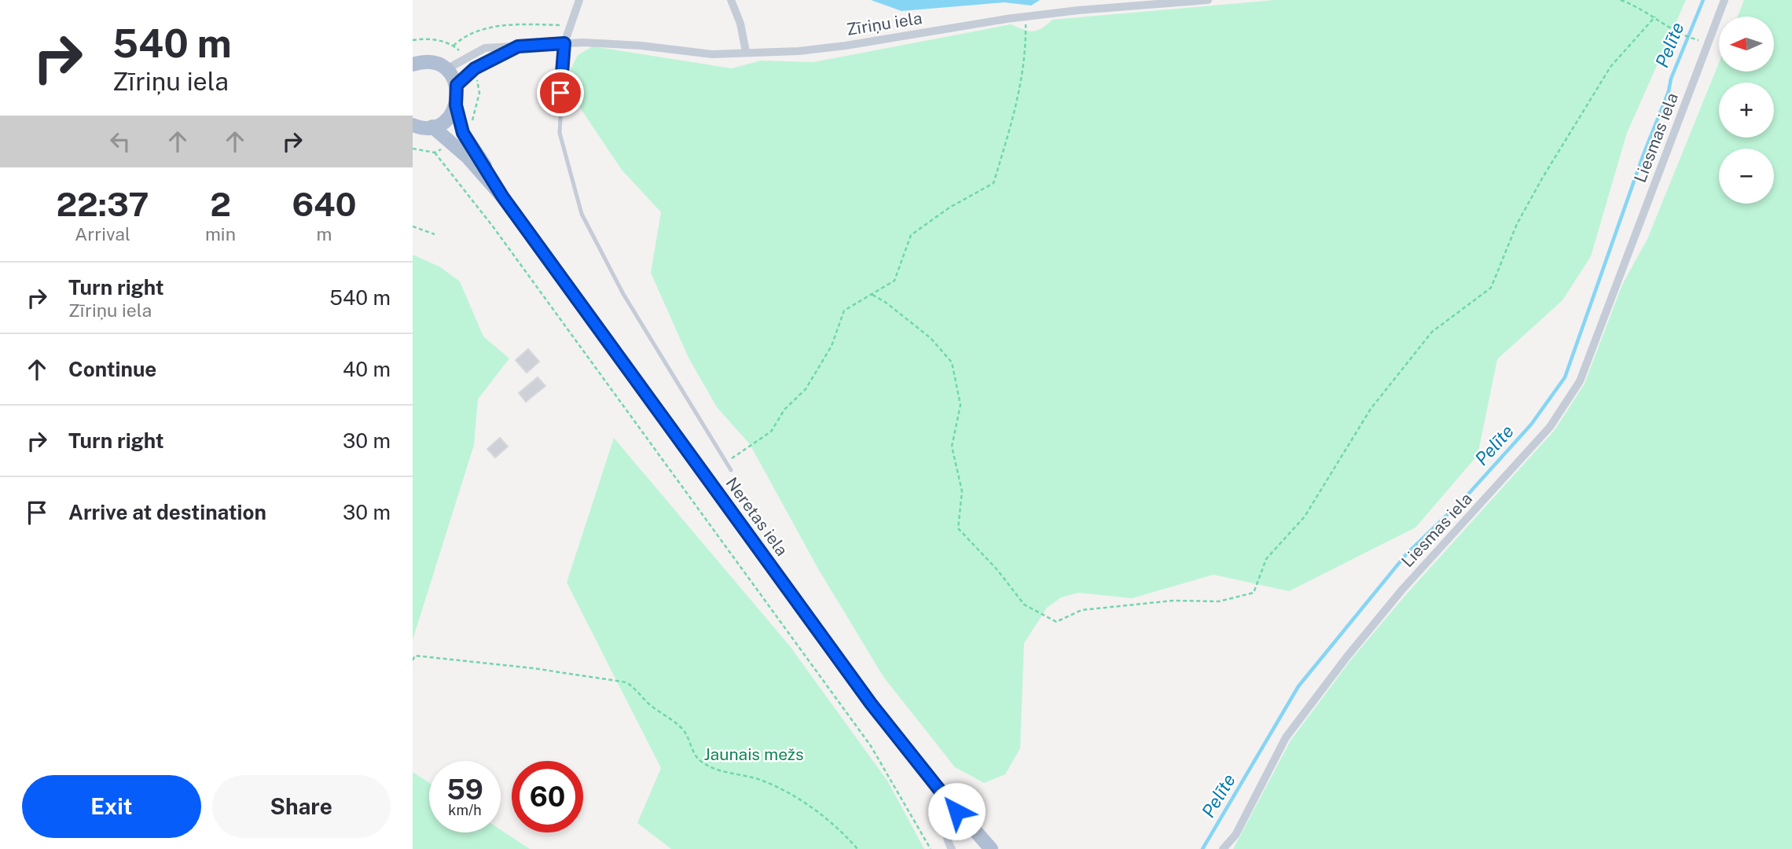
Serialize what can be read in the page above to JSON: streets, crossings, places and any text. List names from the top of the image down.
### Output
{
  "streets": {
    "main road": ["Neretas iela"],
    "street": ["Zīriņu iela", "Liesmas iela"]
  },
  "water": ["Pelīte"],
  "parks": ["Jaunais mežs"],
  "north": "left",
  "page": {
    "turn": ["540 m", "Zīriņu iela"],
    "map_buttons": ["+", "−"],
    "eta": [
      "22:37",
      "Arrival",
      "2",
      "min",
      "640",
      "m"
    ],
    "list": [
      {
        "name": "Turn right",
        "note": "Zīriņu iela",
        "value": "540 m"
      },
      {
        "name": "Continue",
        "value": "40 m"
      },
      {
        "name": "Turn right",
        "value": "30 m"
      },
      {
        "name": "Arrive at destination",
        "value": "30 m"
      }
    ],
    "speed": "59 km/h",
    "limit": "60",
    "buttons": ["Exit", "Share"]
  }
}
